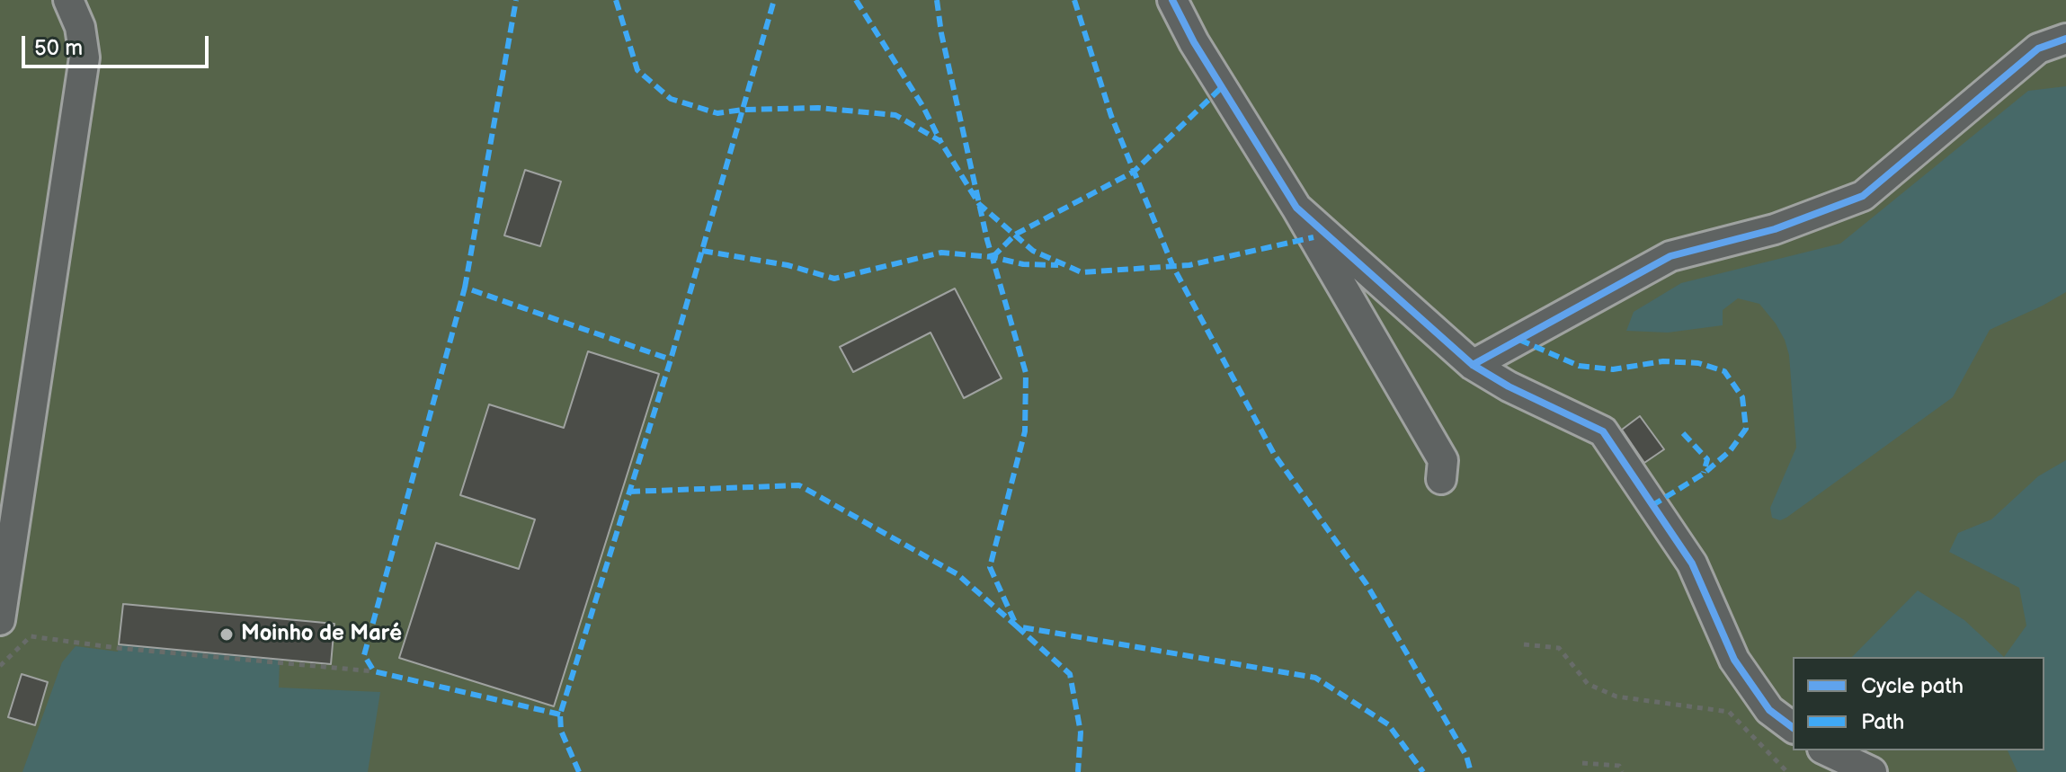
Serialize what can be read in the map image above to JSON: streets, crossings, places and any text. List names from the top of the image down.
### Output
{
  "places": ["Moinho de Maré"],
  "legend": ["Cycle path", "Path"],
  "scale_bar": "50 m"
}
